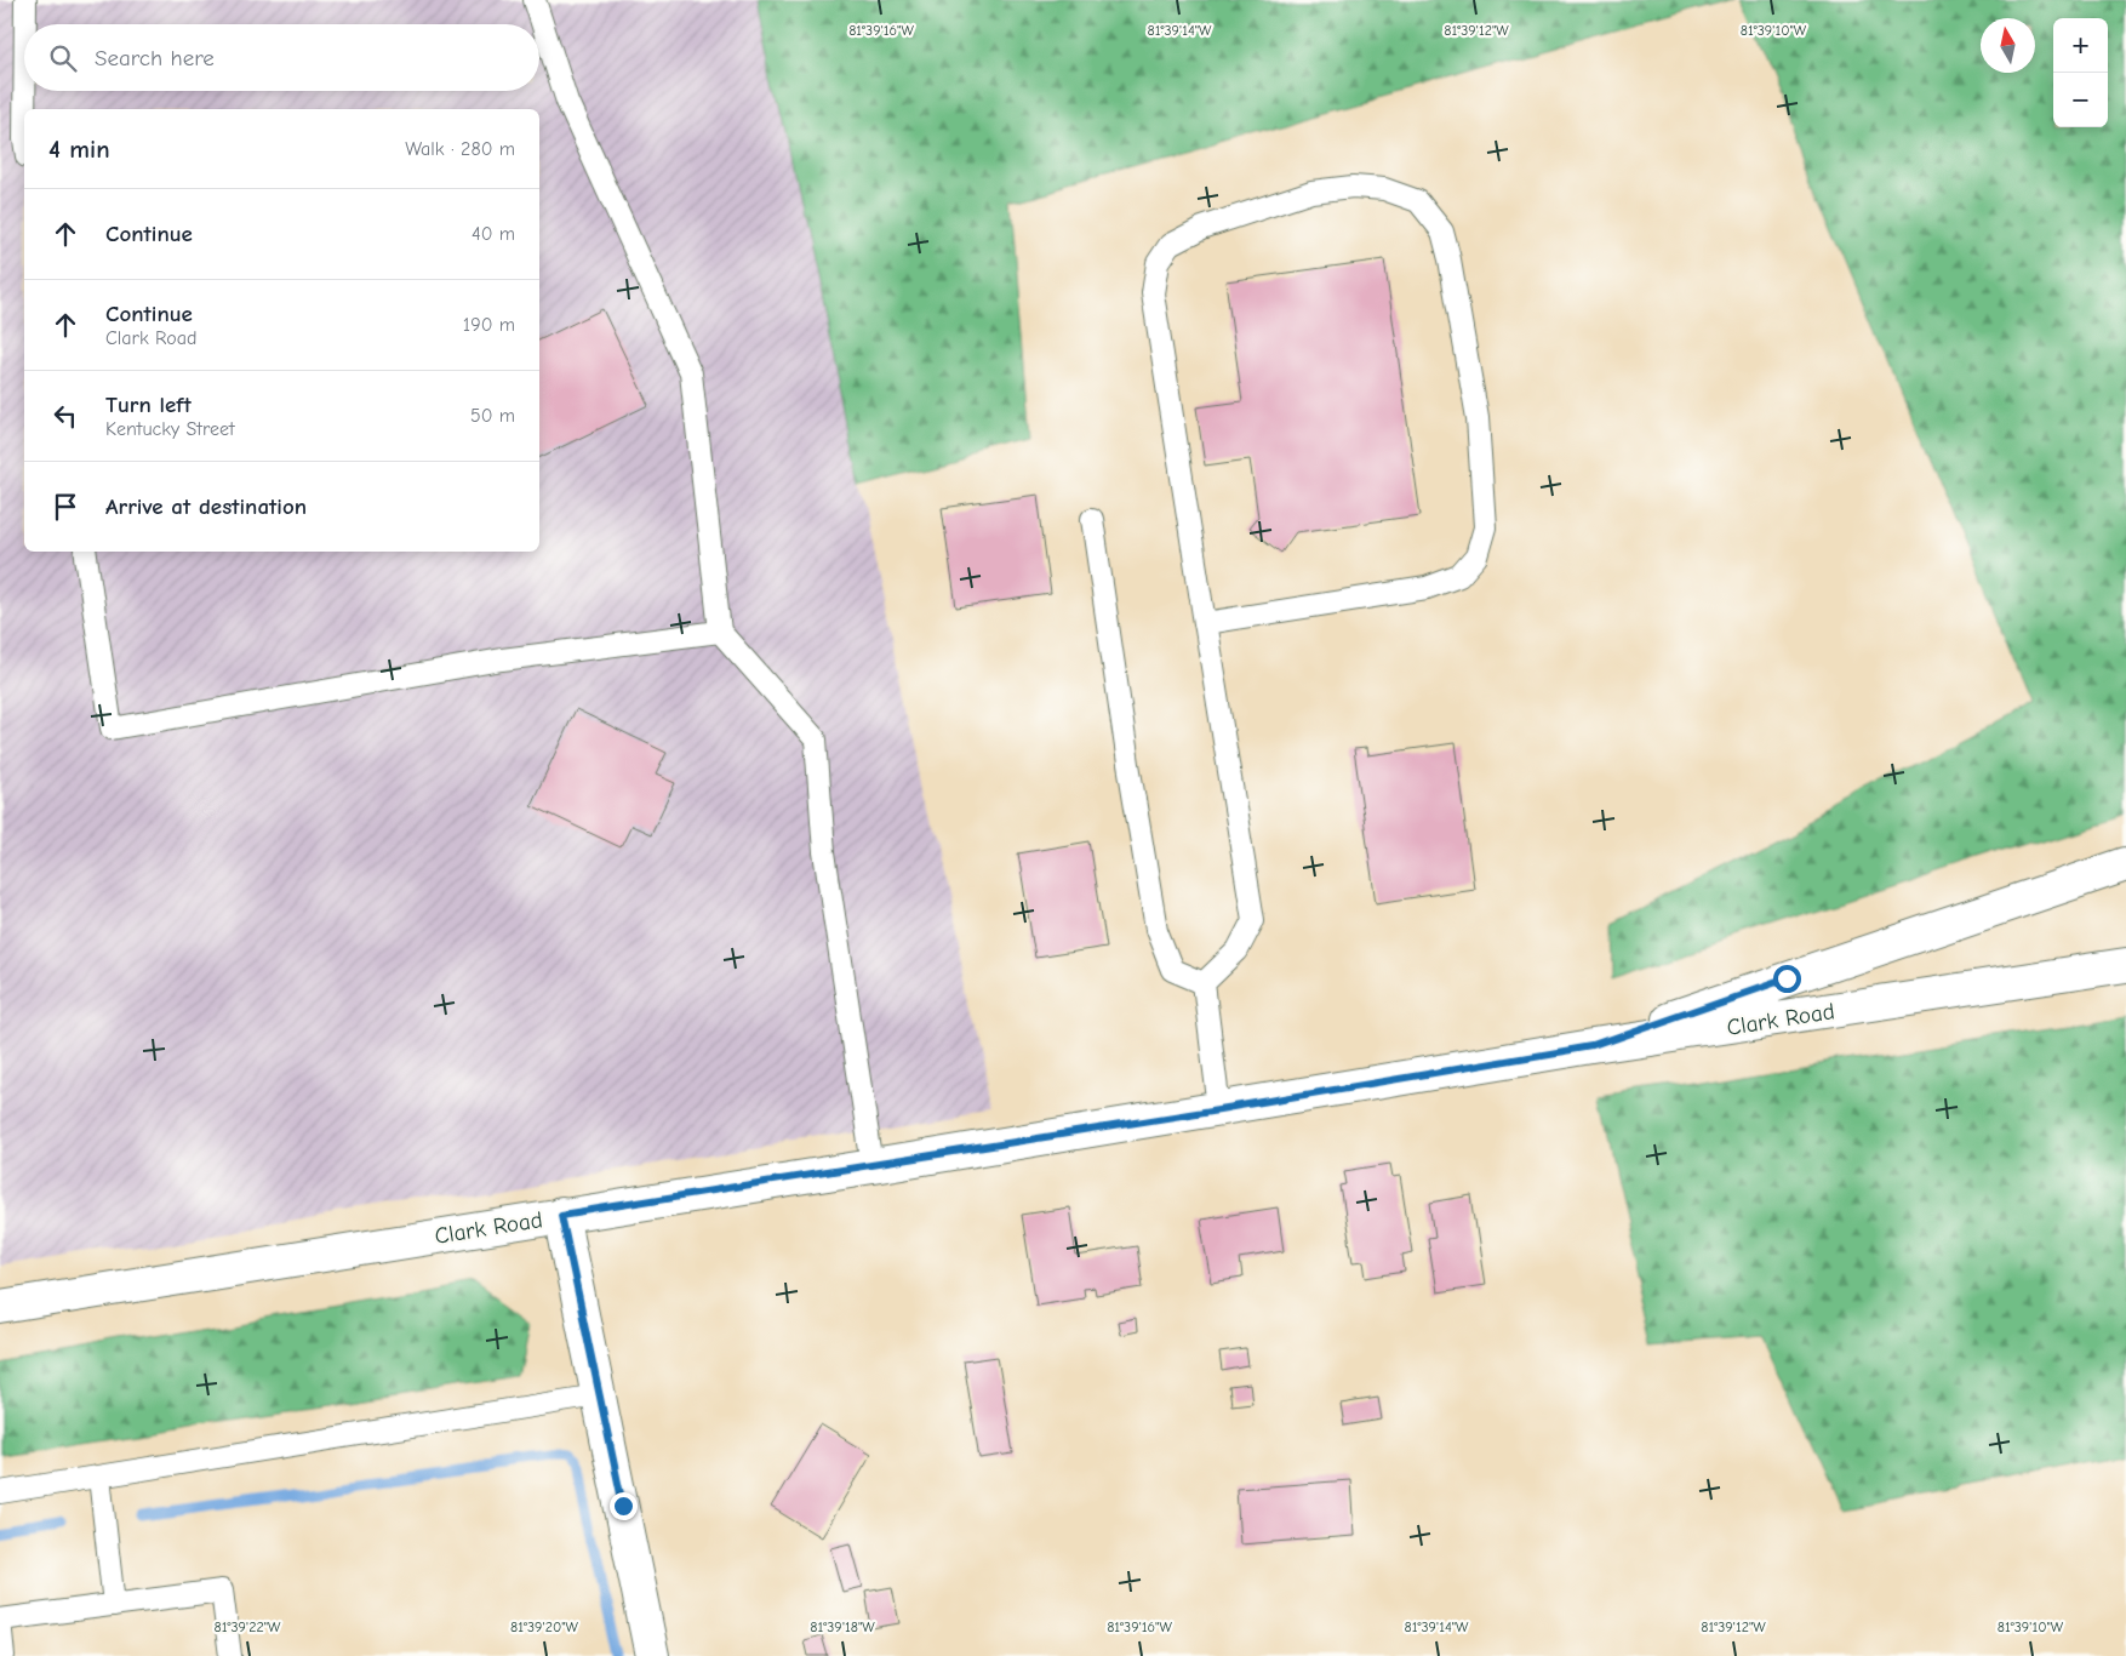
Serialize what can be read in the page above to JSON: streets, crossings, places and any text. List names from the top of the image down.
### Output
{
  "streets": {
    "street": ["Clark Road"]
  },
  "north": "top",
  "page": {
    "map_buttons": ["+", "−"],
    "search": "Search here",
    "heading": ["4 min", "Walk · 280 m"],
    "list": [
      ["Continue", "40 m"],
      ["Continue", "Clark Road", "190 m"],
      ["Turn left", "Kentucky Street", "50 m"],
      "Arrive at destination"
    ]
  },
  "coordinates": [
    "81°39'16\"W",
    "81°39'14\"W",
    "81°39'12\"W",
    "81°39'10\"W",
    "81°39'22\"W",
    "81°39'20\"W",
    "81°39'18\"W"
  ]
}
